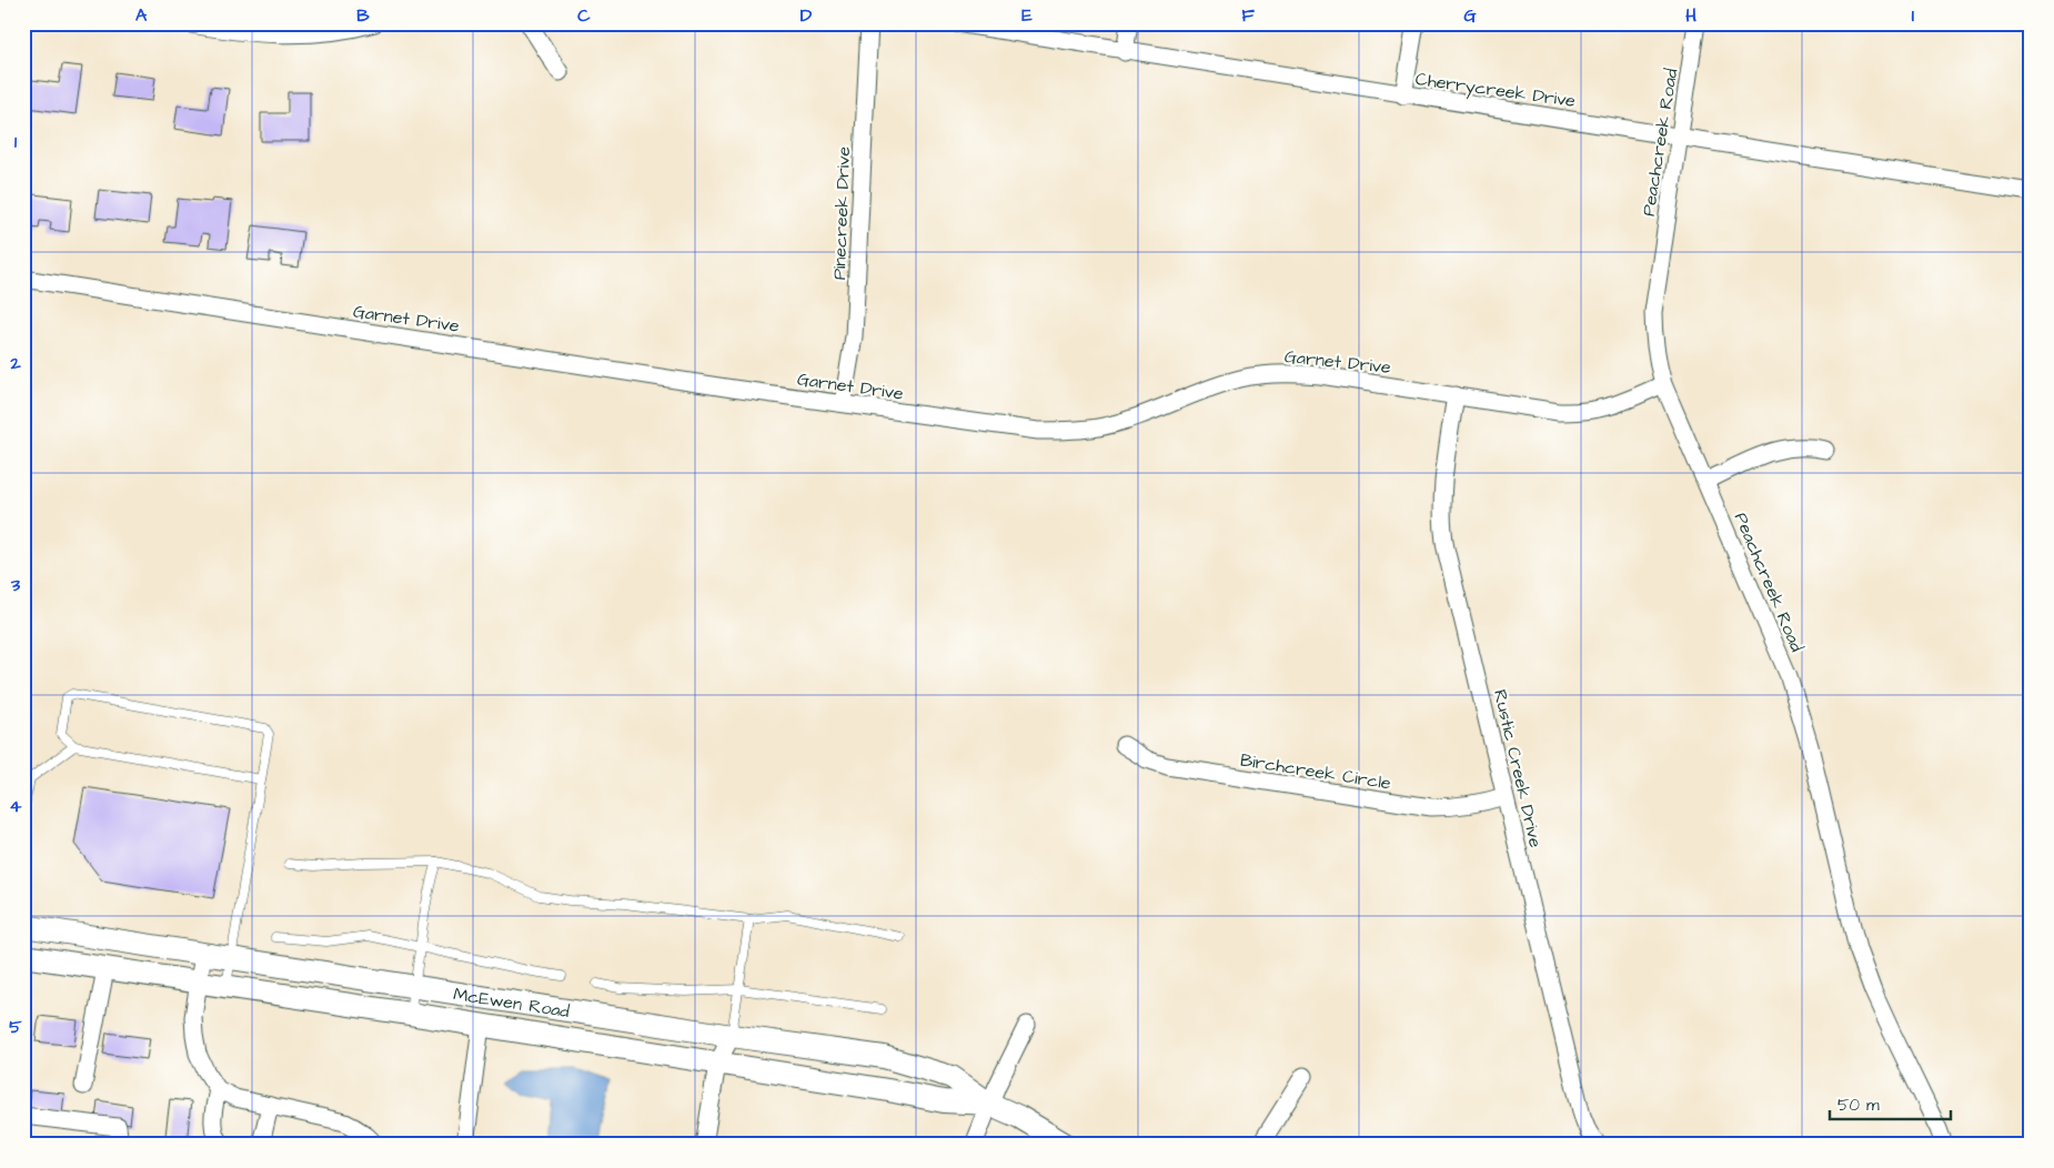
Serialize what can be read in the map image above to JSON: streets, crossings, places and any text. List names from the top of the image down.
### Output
{
  "streets": {
    "street": [
      "Cherrycreek Drive",
      "Peachcreek Road",
      "Pinecreek Drive",
      "Garnet Drive",
      "Rustic Creek Drive",
      "Birchcreek Circle",
      "McEwen Road"
    ]
  },
  "crossings": [
    ["Cherrycreek Drive", "Peachcreek Road"],
    ["Peachcreek Road", "Garnet Drive"],
    ["Pinecreek Drive", "Garnet Drive"],
    ["Garnet Drive", "Rustic Creek Drive"],
    ["Rustic Creek Drive", "Birchcreek Circle"]
  ],
  "scale_bar": "50 m",
  "grid": {
    "columns": [
      "A",
      "B",
      "C",
      "D",
      "E",
      "F",
      "G",
      "H",
      "I"
    ],
    "rows": [
      "1",
      "2",
      "3",
      "4",
      "5"
    ]
  }
}
